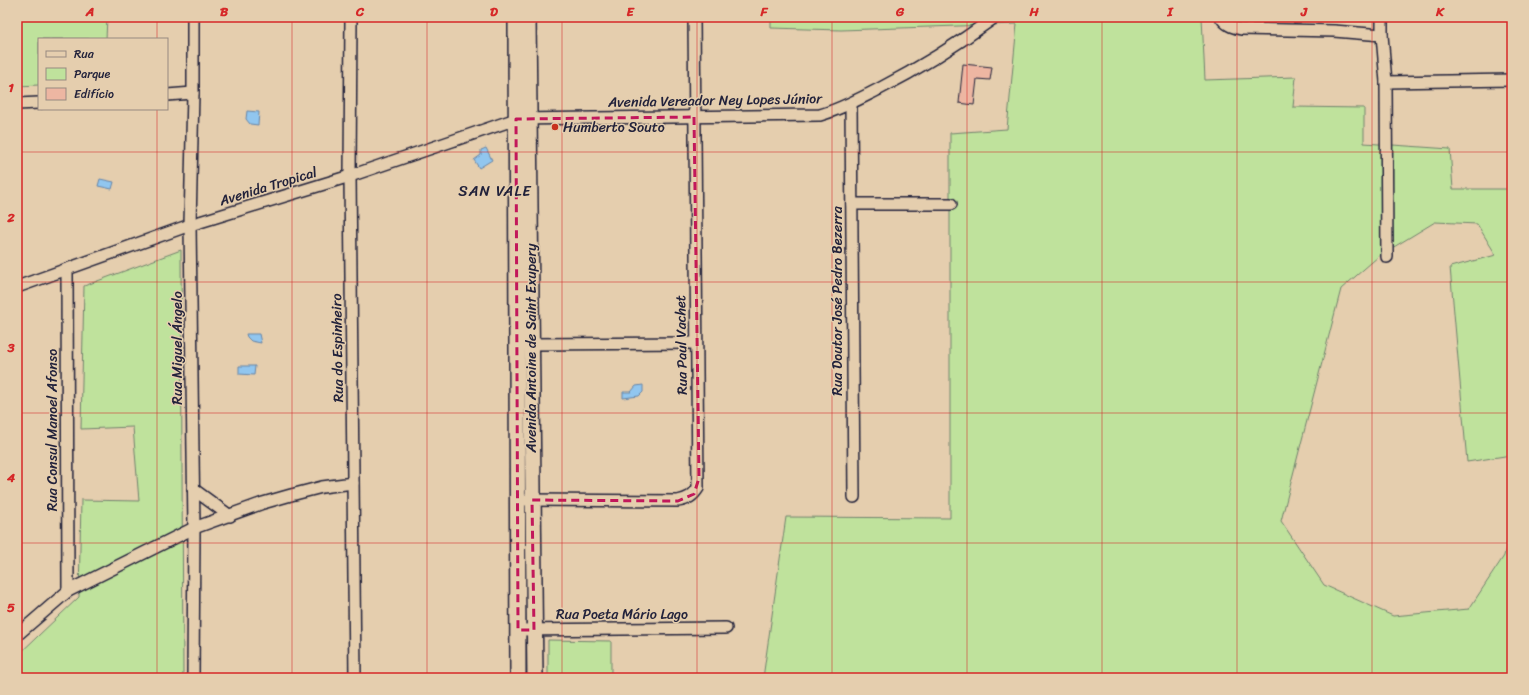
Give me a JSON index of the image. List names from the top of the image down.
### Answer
{
  "streets": {
    "street": [
      "Avenida Vereador Ney Lopes Júnior",
      "Avenida Tropical",
      "Rua Doutor José Pedro Bezerra",
      "Rua Paul Vachet",
      "Rua Miguel Ángelo",
      "Rua do Espinheiro",
      "Avenida Antoine de Saint Exupery",
      "Rua Consul Manoel Afonso",
      "Rua Poeta Mário Lago"
    ]
  },
  "crossings": [
    ["Avenida Vereador Ney Lopes Júnior", "Avenida Tropical"],
    ["Avenida Vereador Ney Lopes Júnior", "Rua Doutor José Pedro Bezerra"],
    ["Avenida Vereador Ney Lopes Júnior", "Rua Paul Vachet"],
    ["Avenida Vereador Ney Lopes Júnior", "Avenida Antoine de Saint Exupery"],
    ["Avenida Tropical", "Rua Miguel Ángelo"],
    ["Avenida Tropical", "Rua do Espinheiro"],
    ["Avenida Tropical", "Avenida Antoine de Saint Exupery"],
    ["Avenida Tropical", "Rua Consul Manoel Afonso"],
    ["Rua Paul Vachet", "Avenida Antoine de Saint Exupery"],
    ["Avenida Antoine de Saint Exupery", "Rua Poeta Mário Lago"]
  ],
  "districts": ["SAN VALE"],
  "places": ["Humberto Souto"],
  "legend": ["Rua", "Parque", "Edifício"],
  "grid": {
    "columns": [
      "A",
      "B",
      "C",
      "D",
      "E",
      "F",
      "G",
      "H",
      "I",
      "J",
      "K"
    ],
    "rows": [
      "1",
      "2",
      "3",
      "4",
      "5"
    ]
  }
}
